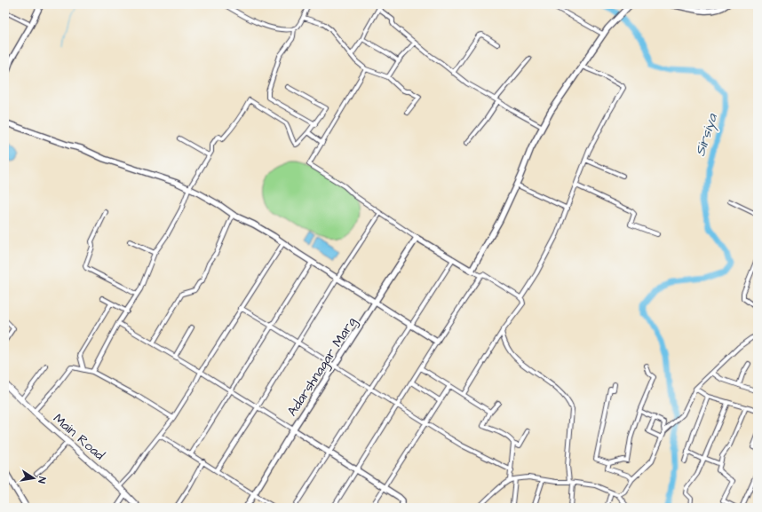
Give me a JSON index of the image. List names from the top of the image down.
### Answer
{
  "streets": {
    "main road": ["Main Road"],
    "street": ["Adarshnagar Marg"]
  },
  "water": ["Sirsiya"],
  "north": "right"
}
